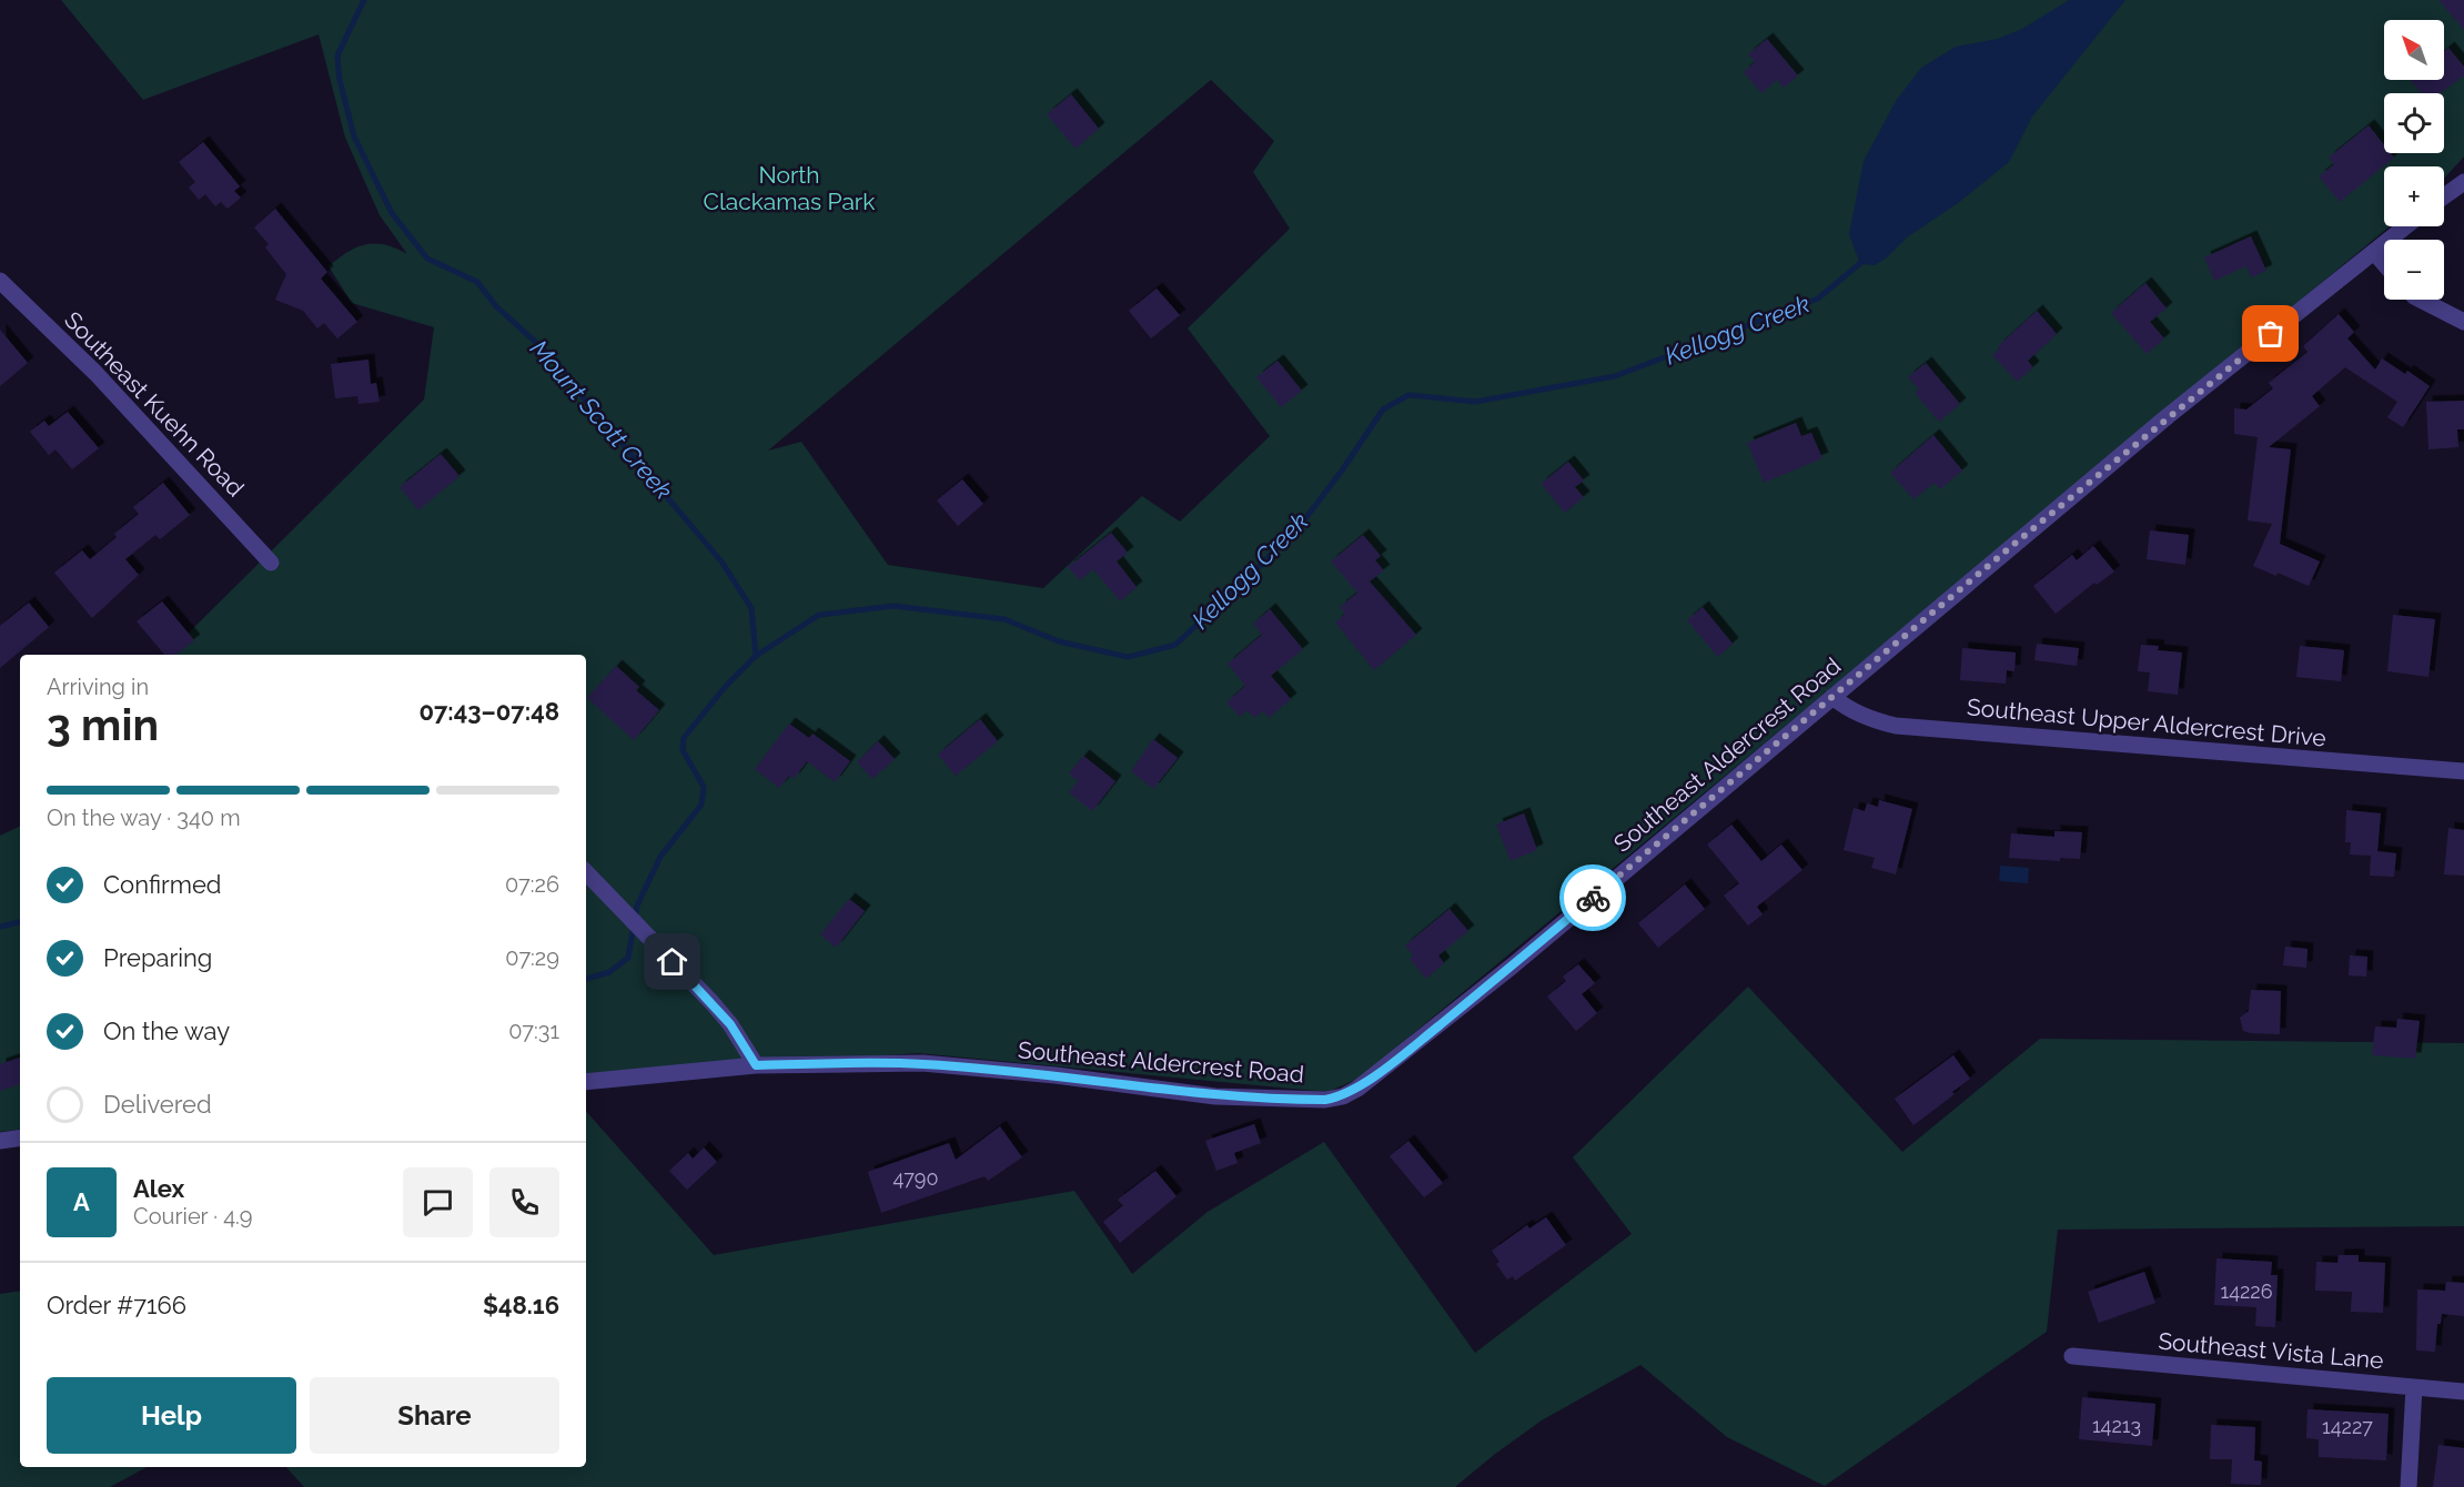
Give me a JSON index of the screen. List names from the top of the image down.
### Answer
{
  "streets": {
    "street": [
      "Southeast Kuehn Road",
      "Southeast Upper Aldercrest Drive",
      "Southeast Aldercrest Road",
      "Southeast Vista Lane"
    ]
  },
  "crossings": [
    ["Southeast Upper Aldercrest Drive", "Southeast Aldercrest Road"]
  ],
  "water": ["Kellogg Creek", "Mount Scott Creek"],
  "parks": ["North Clackamas Park"],
  "house_numbers": [
    "4790",
    "14226",
    "14213",
    "14227"
  ],
  "north": "top left",
  "page": {
    "map_buttons": ["+", "−"],
    "heading": ["3 min", "Arriving in", "07:43–07:48"],
    "panel": [
      "Alex",
      "Courier · 4.9",
      "Order #7166",
      "$48.16"
    ],
    "bar": "On the way · 340 m",
    "list": [
      ["Confirmed", "07:26"],
      ["Preparing", "07:29"],
      ["On the way", "07:31"],
      "Delivered"
    ],
    "round": "A",
    "buttons": ["Help", "Share"]
  }
}
